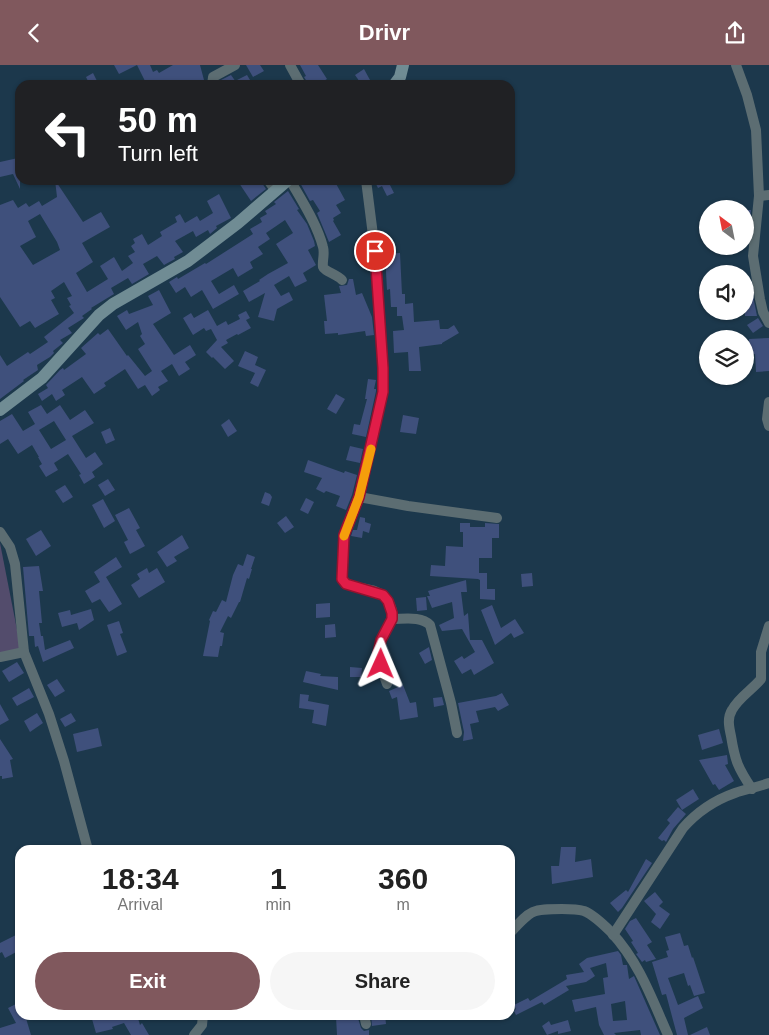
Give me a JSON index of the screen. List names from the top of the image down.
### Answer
{
  "north": "top left",
  "page": {
    "header": "Drivr",
    "turn": ["50 m", "Turn left"],
    "eta": [
      "18:34",
      "Arrival",
      "1",
      "min",
      "360",
      "m"
    ],
    "buttons": ["Exit", "Share"]
  }
}
